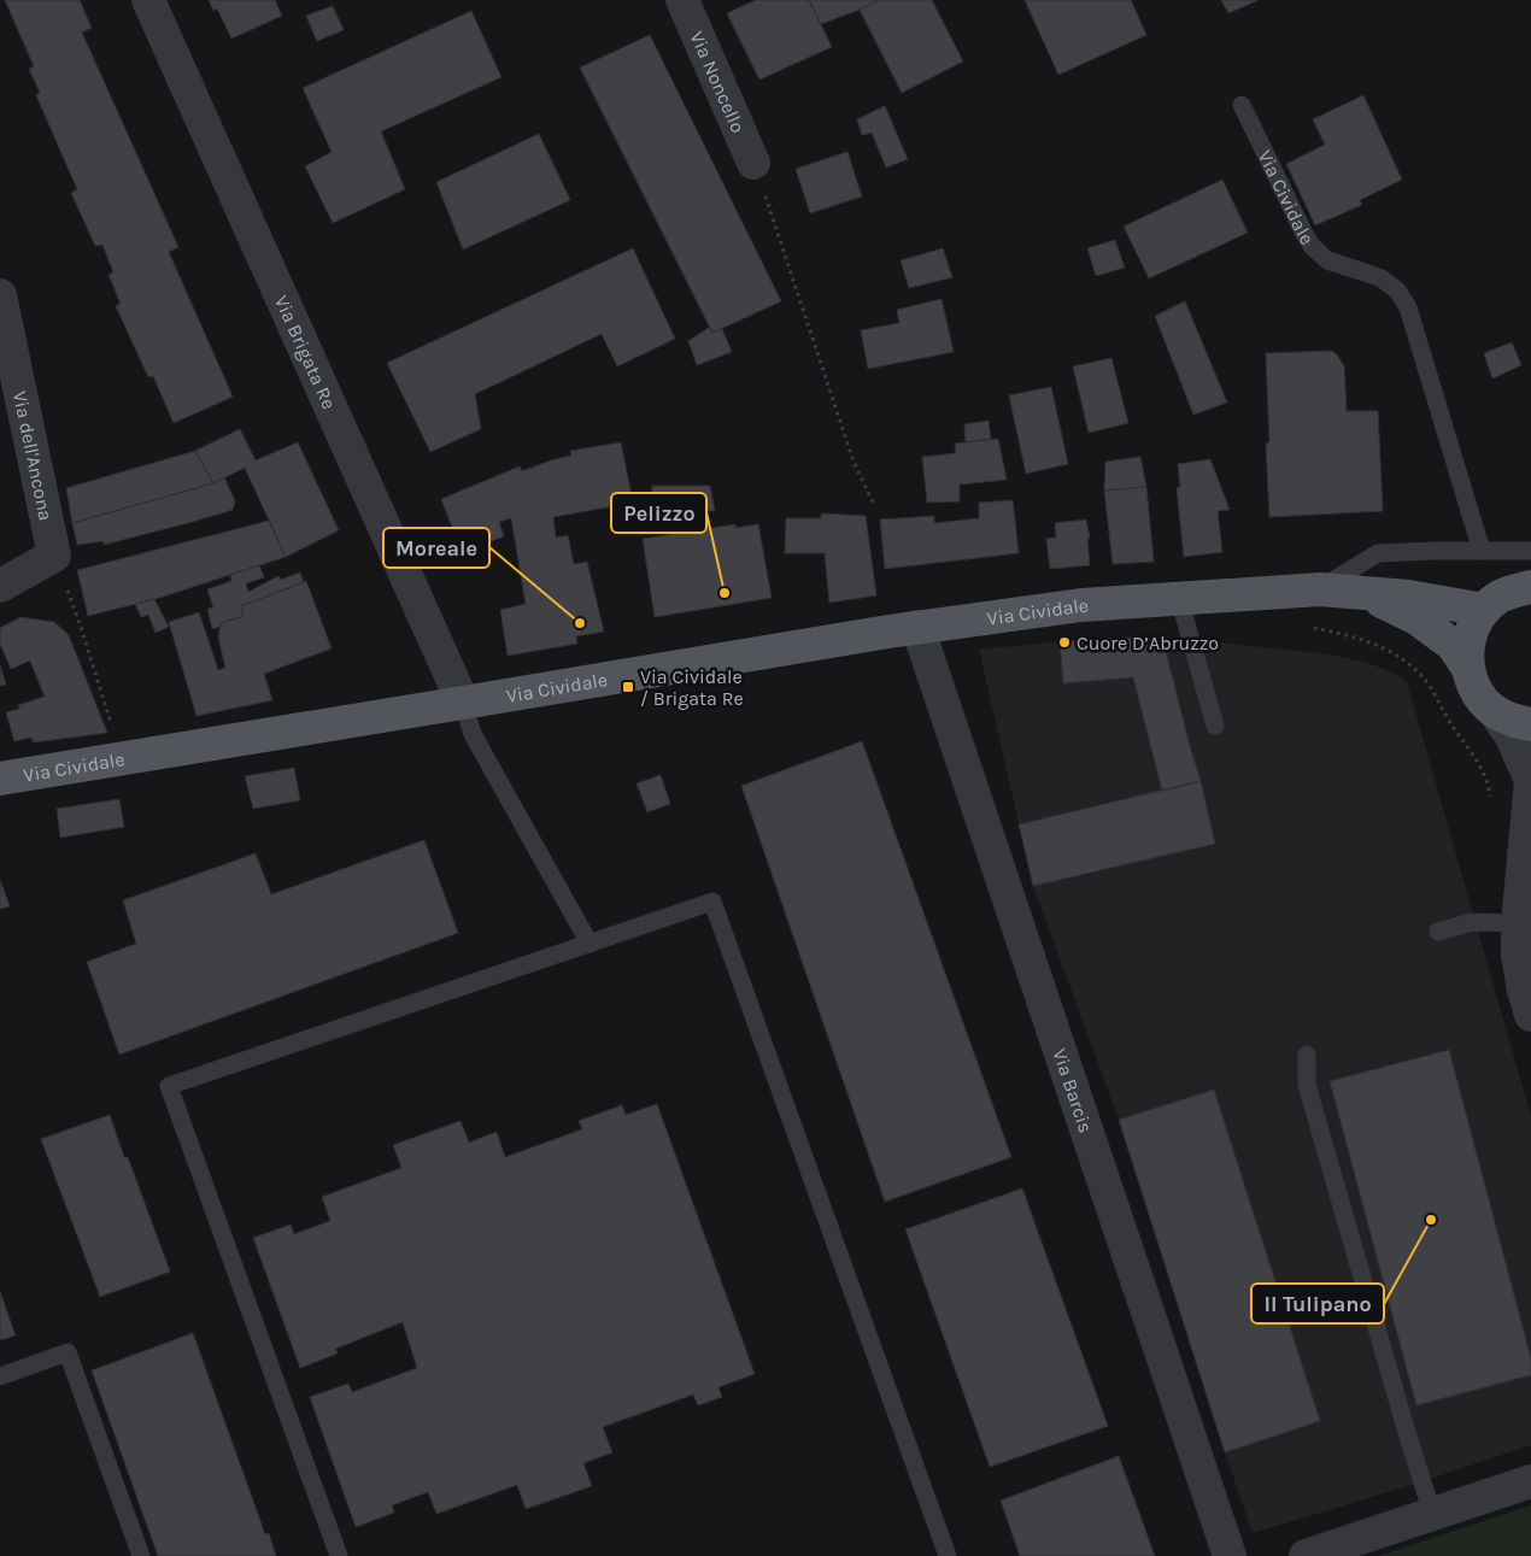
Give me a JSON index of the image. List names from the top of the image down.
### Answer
{
  "streets": {
    "main road": ["Via Cividale"],
    "street": [
      "Via Noncello",
      "Via Brigata Re",
      "Via dell'Ancona",
      "Via Barcis"
    ]
  },
  "crossings": [
    ["Via Cividale", "Via Brigata Re"],
    ["Via Cividale", "Via Barcis"]
  ],
  "places": {
    "other": [
      "Pelizzo",
      "Moreale",
      "Cuore D’Abruzzo",
      "Il Tulipano"
    ],
    "transit": ["Via Cividale / Brigata Re"]
  }
}
